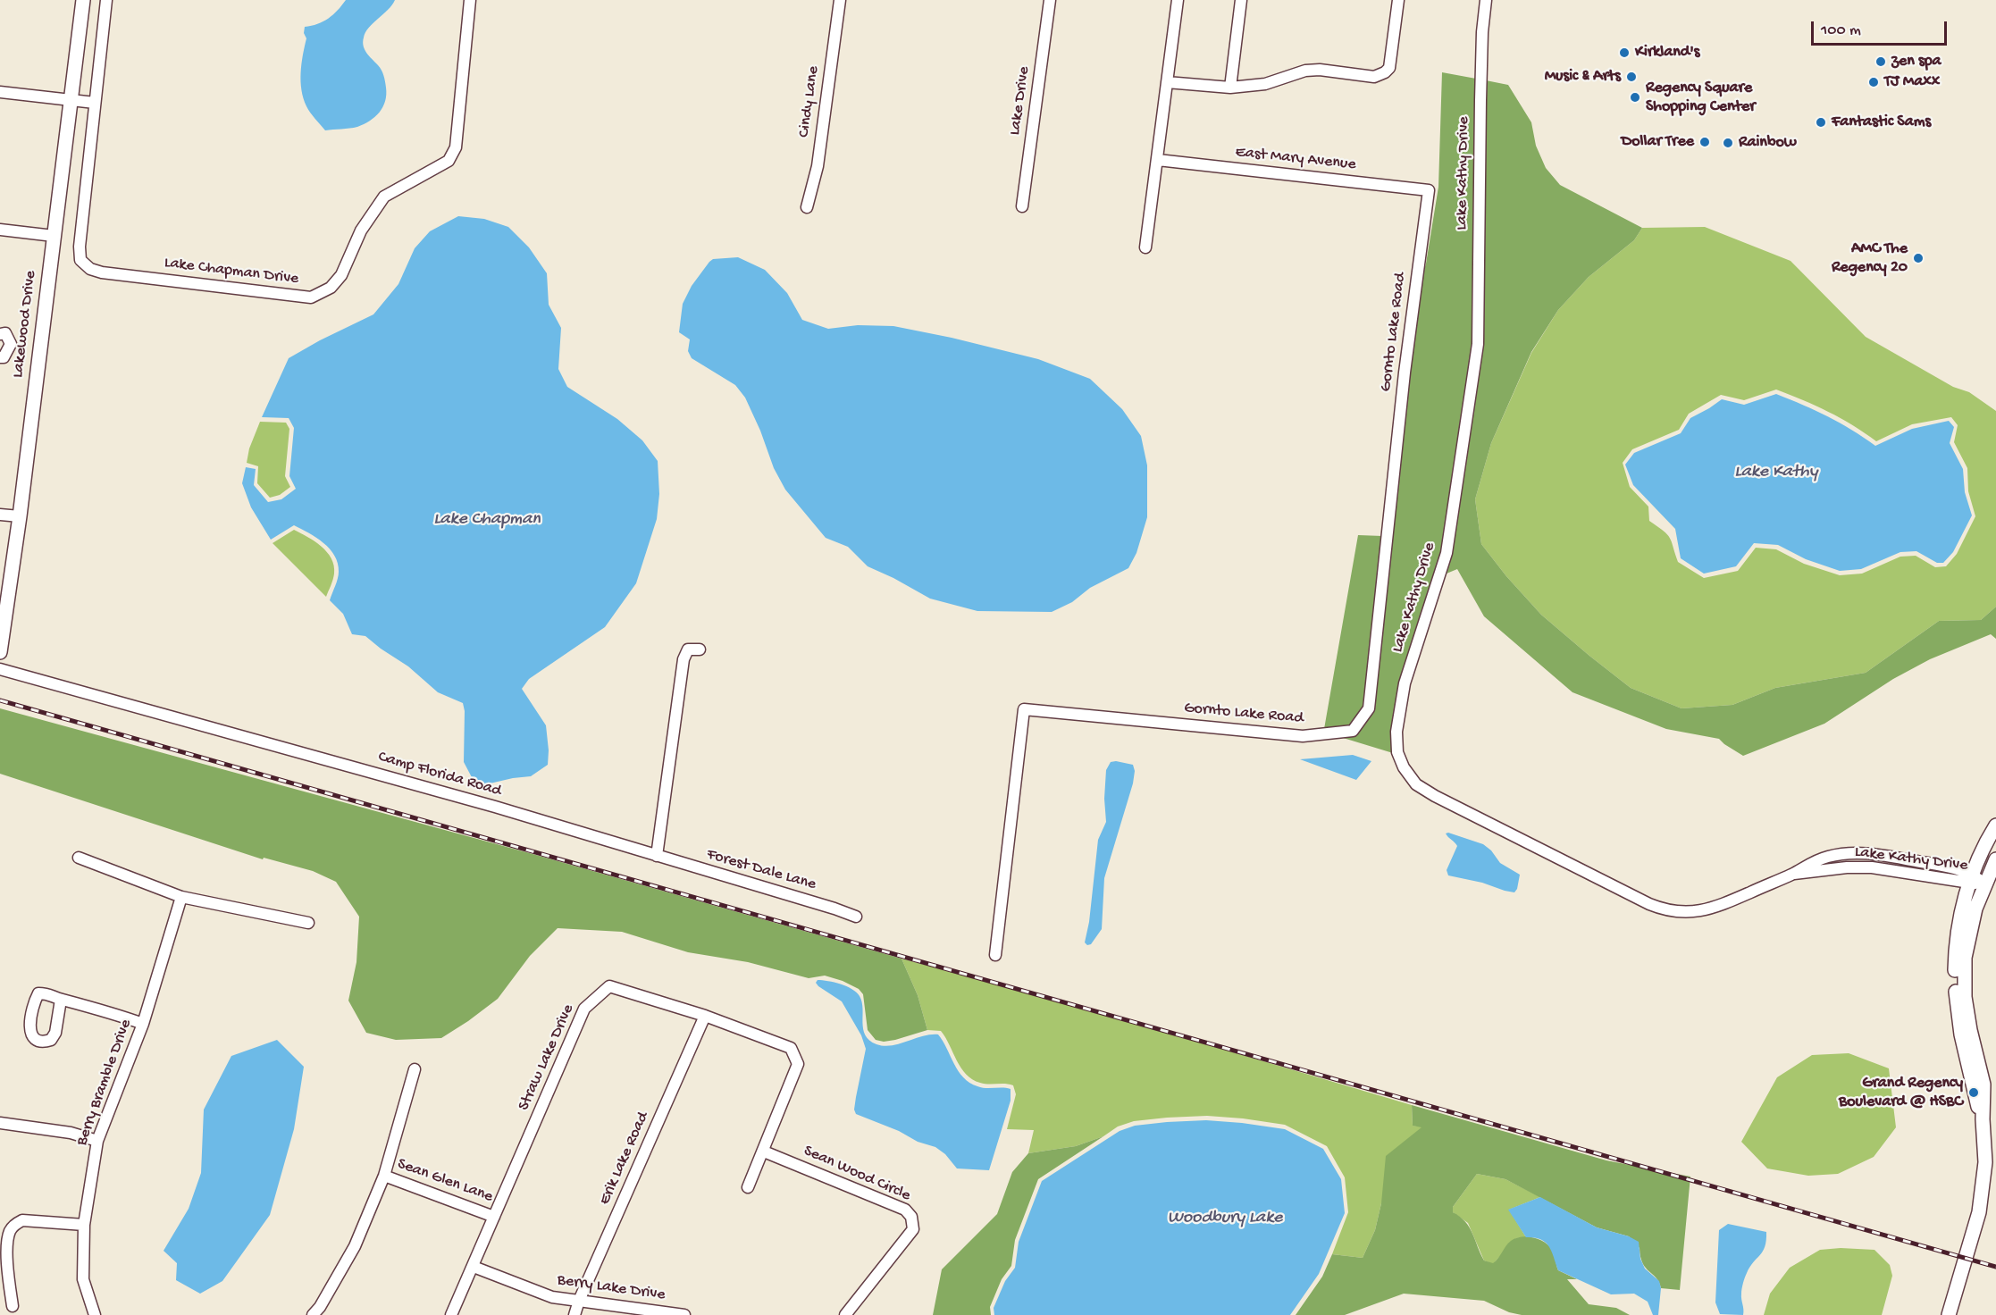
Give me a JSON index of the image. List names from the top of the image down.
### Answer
{
  "streets": {
    "street": [
      "Lake Drive",
      "Cindy Lane",
      "East Mary Avenue",
      "Lake Kathy Drive",
      "Lake Chapman Drive",
      "Lakewood Drive",
      "Gornto Lake Road",
      "Camp Florida Road",
      "Forest Dale Lane",
      "Straw Lake Drive",
      "Berry Bramble Drive",
      "Erik Lake Road",
      "Sean Wood Circle",
      "Sean Glen Lane",
      "Berry Lake Drive"
    ]
  },
  "crossings": [
    ["East Mary Avenue", "Gornto Lake Road"],
    ["Camp Florida Road", "Forest Dale Lane"],
    ["Straw Lake Drive", "Erik Lake Road"],
    ["Straw Lake Drive", "Sean Wood Circle"],
    ["Straw Lake Drive", "Sean Glen Lane"],
    ["Straw Lake Drive", "Berry Lake Drive"],
    ["Erik Lake Road", "Berry Lake Drive"]
  ],
  "water": ["Lake Kathy", "Lake Chapman", "Woodbury Lake"],
  "places": [
    "Kirkland's",
    "zen spa",
    "Music & Arts",
    "TJ Maxx",
    "Regency Square Shopping Center",
    "Fantastic Sams",
    "Dollar Tree",
    "Rainbow",
    "AMC The Regency 20",
    "Grand Regency Boulevard @ HSBC"
  ],
  "scale_bar": "100 m"
}
